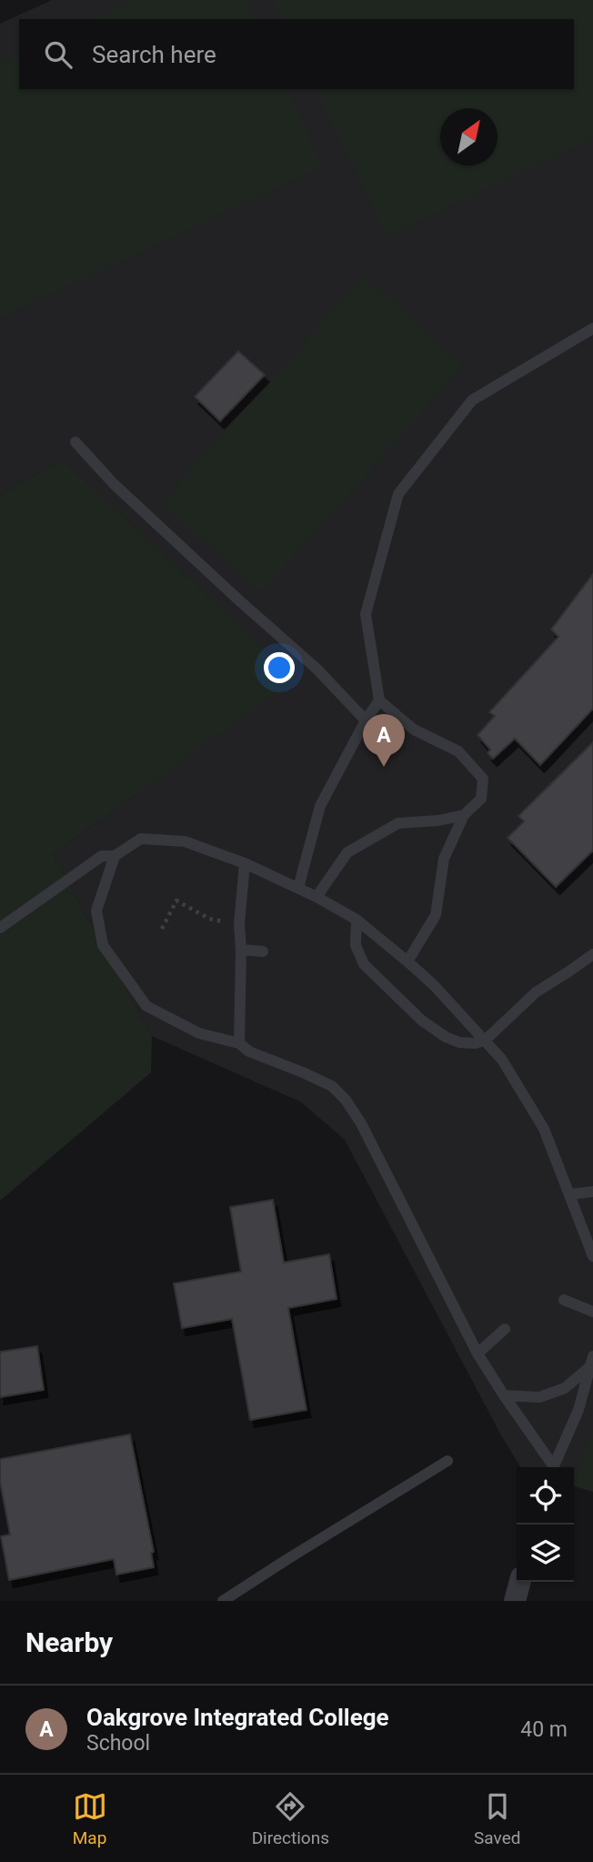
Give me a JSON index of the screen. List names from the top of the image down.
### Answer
{
  "north": "top right",
  "page": {
    "search": "Search here",
    "pins": "A",
    "heading": "Nearby",
    "list": [
      {
        "mark": "A",
        "name": "Oakgrove Integrated College",
        "note": "School",
        "value": "40 m"
      }
    ],
    "nav": ["Map", "Directions", "Saved"]
  }
}
